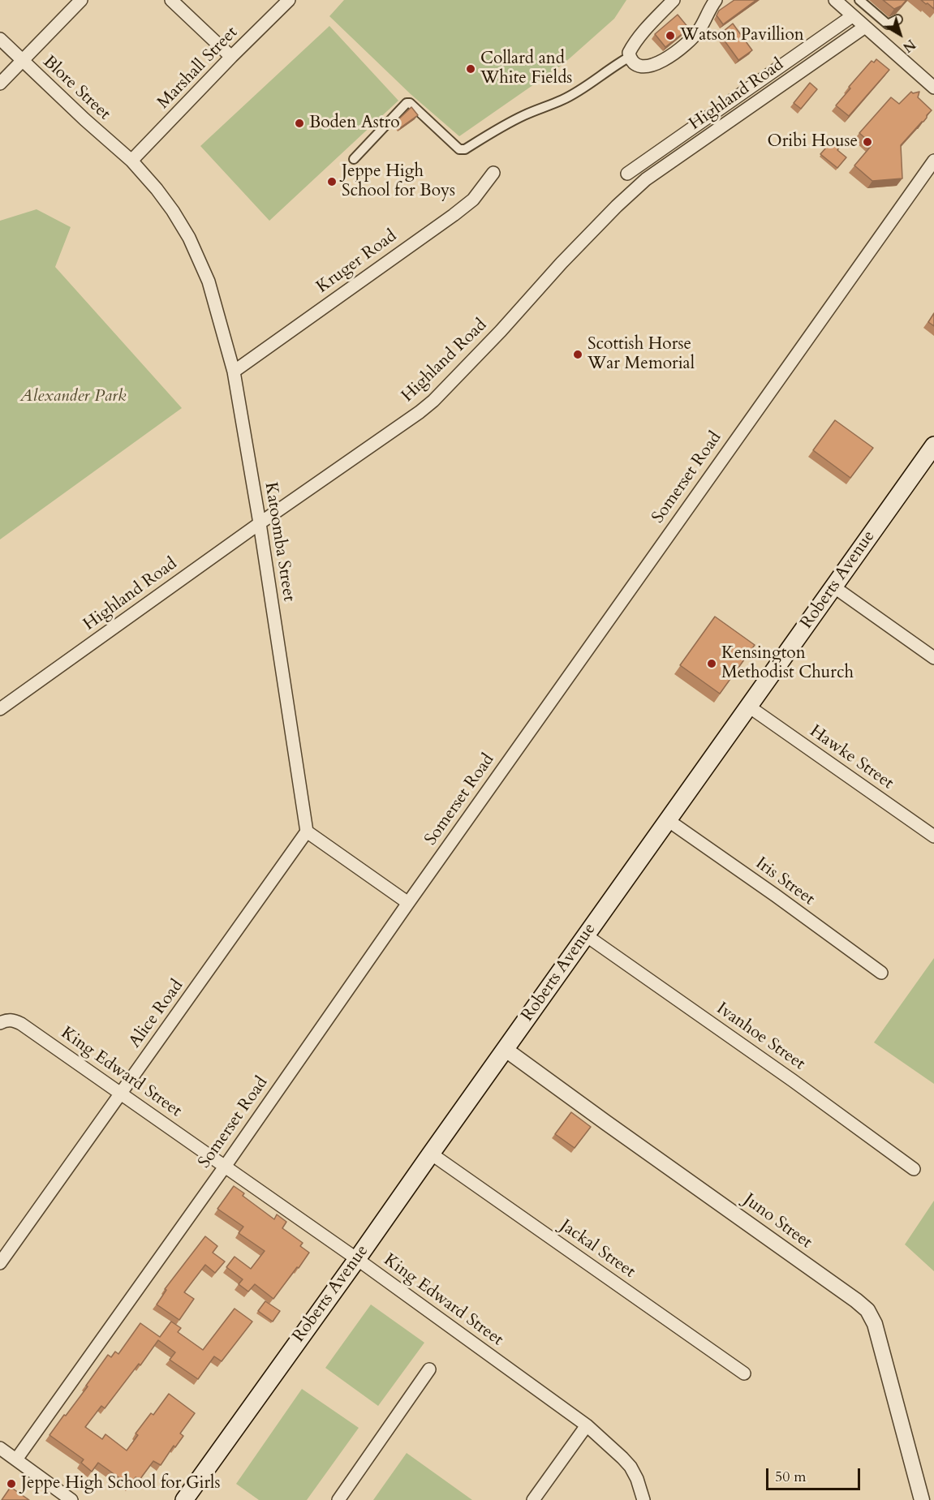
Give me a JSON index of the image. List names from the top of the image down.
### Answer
{
  "streets": {
    "main road": ["Roberts Avenue"],
    "street": [
      "Marshall Street",
      "Blore Street",
      "Highland Road",
      "Kruger Road",
      "Somerset Road",
      "Katoomba Street",
      "Hawke Street",
      "Iris Street",
      "Alice Road",
      "Ivanhoe Street",
      "King Edward Street",
      "Juno Street",
      "Jackal Street"
    ]
  },
  "crossings": [
    ["Marshall Street", "Blore Street"],
    ["Marshall Street", "Katoomba Street"],
    ["Blore Street", "Katoomba Street"],
    ["Highland Road", "Katoomba Street"],
    ["Kruger Road", "Katoomba Street"],
    ["Somerset Road", "King Edward Street"],
    ["Katoomba Street", "Alice Road"],
    ["Roberts Avenue", "Hawke Street"],
    ["Roberts Avenue", "Iris Street"],
    ["Roberts Avenue", "Ivanhoe Street"],
    ["Roberts Avenue", "King Edward Street"],
    ["Roberts Avenue", "Juno Street"],
    ["Roberts Avenue", "Jackal Street"],
    ["Alice Road", "King Edward Street"]
  ],
  "parks": ["Alexander Park"],
  "places": [
    "Watson Pavillion",
    "Collard and White Fields",
    "Boden Astro",
    "Oribi House",
    "Jeppe High School for Boys",
    "Scottish Horse War Memorial",
    "Kensington Methodist Church",
    "Jeppe High School for Girls"
  ],
  "scale_bar": "50 m",
  "north": "bottom right"
}
